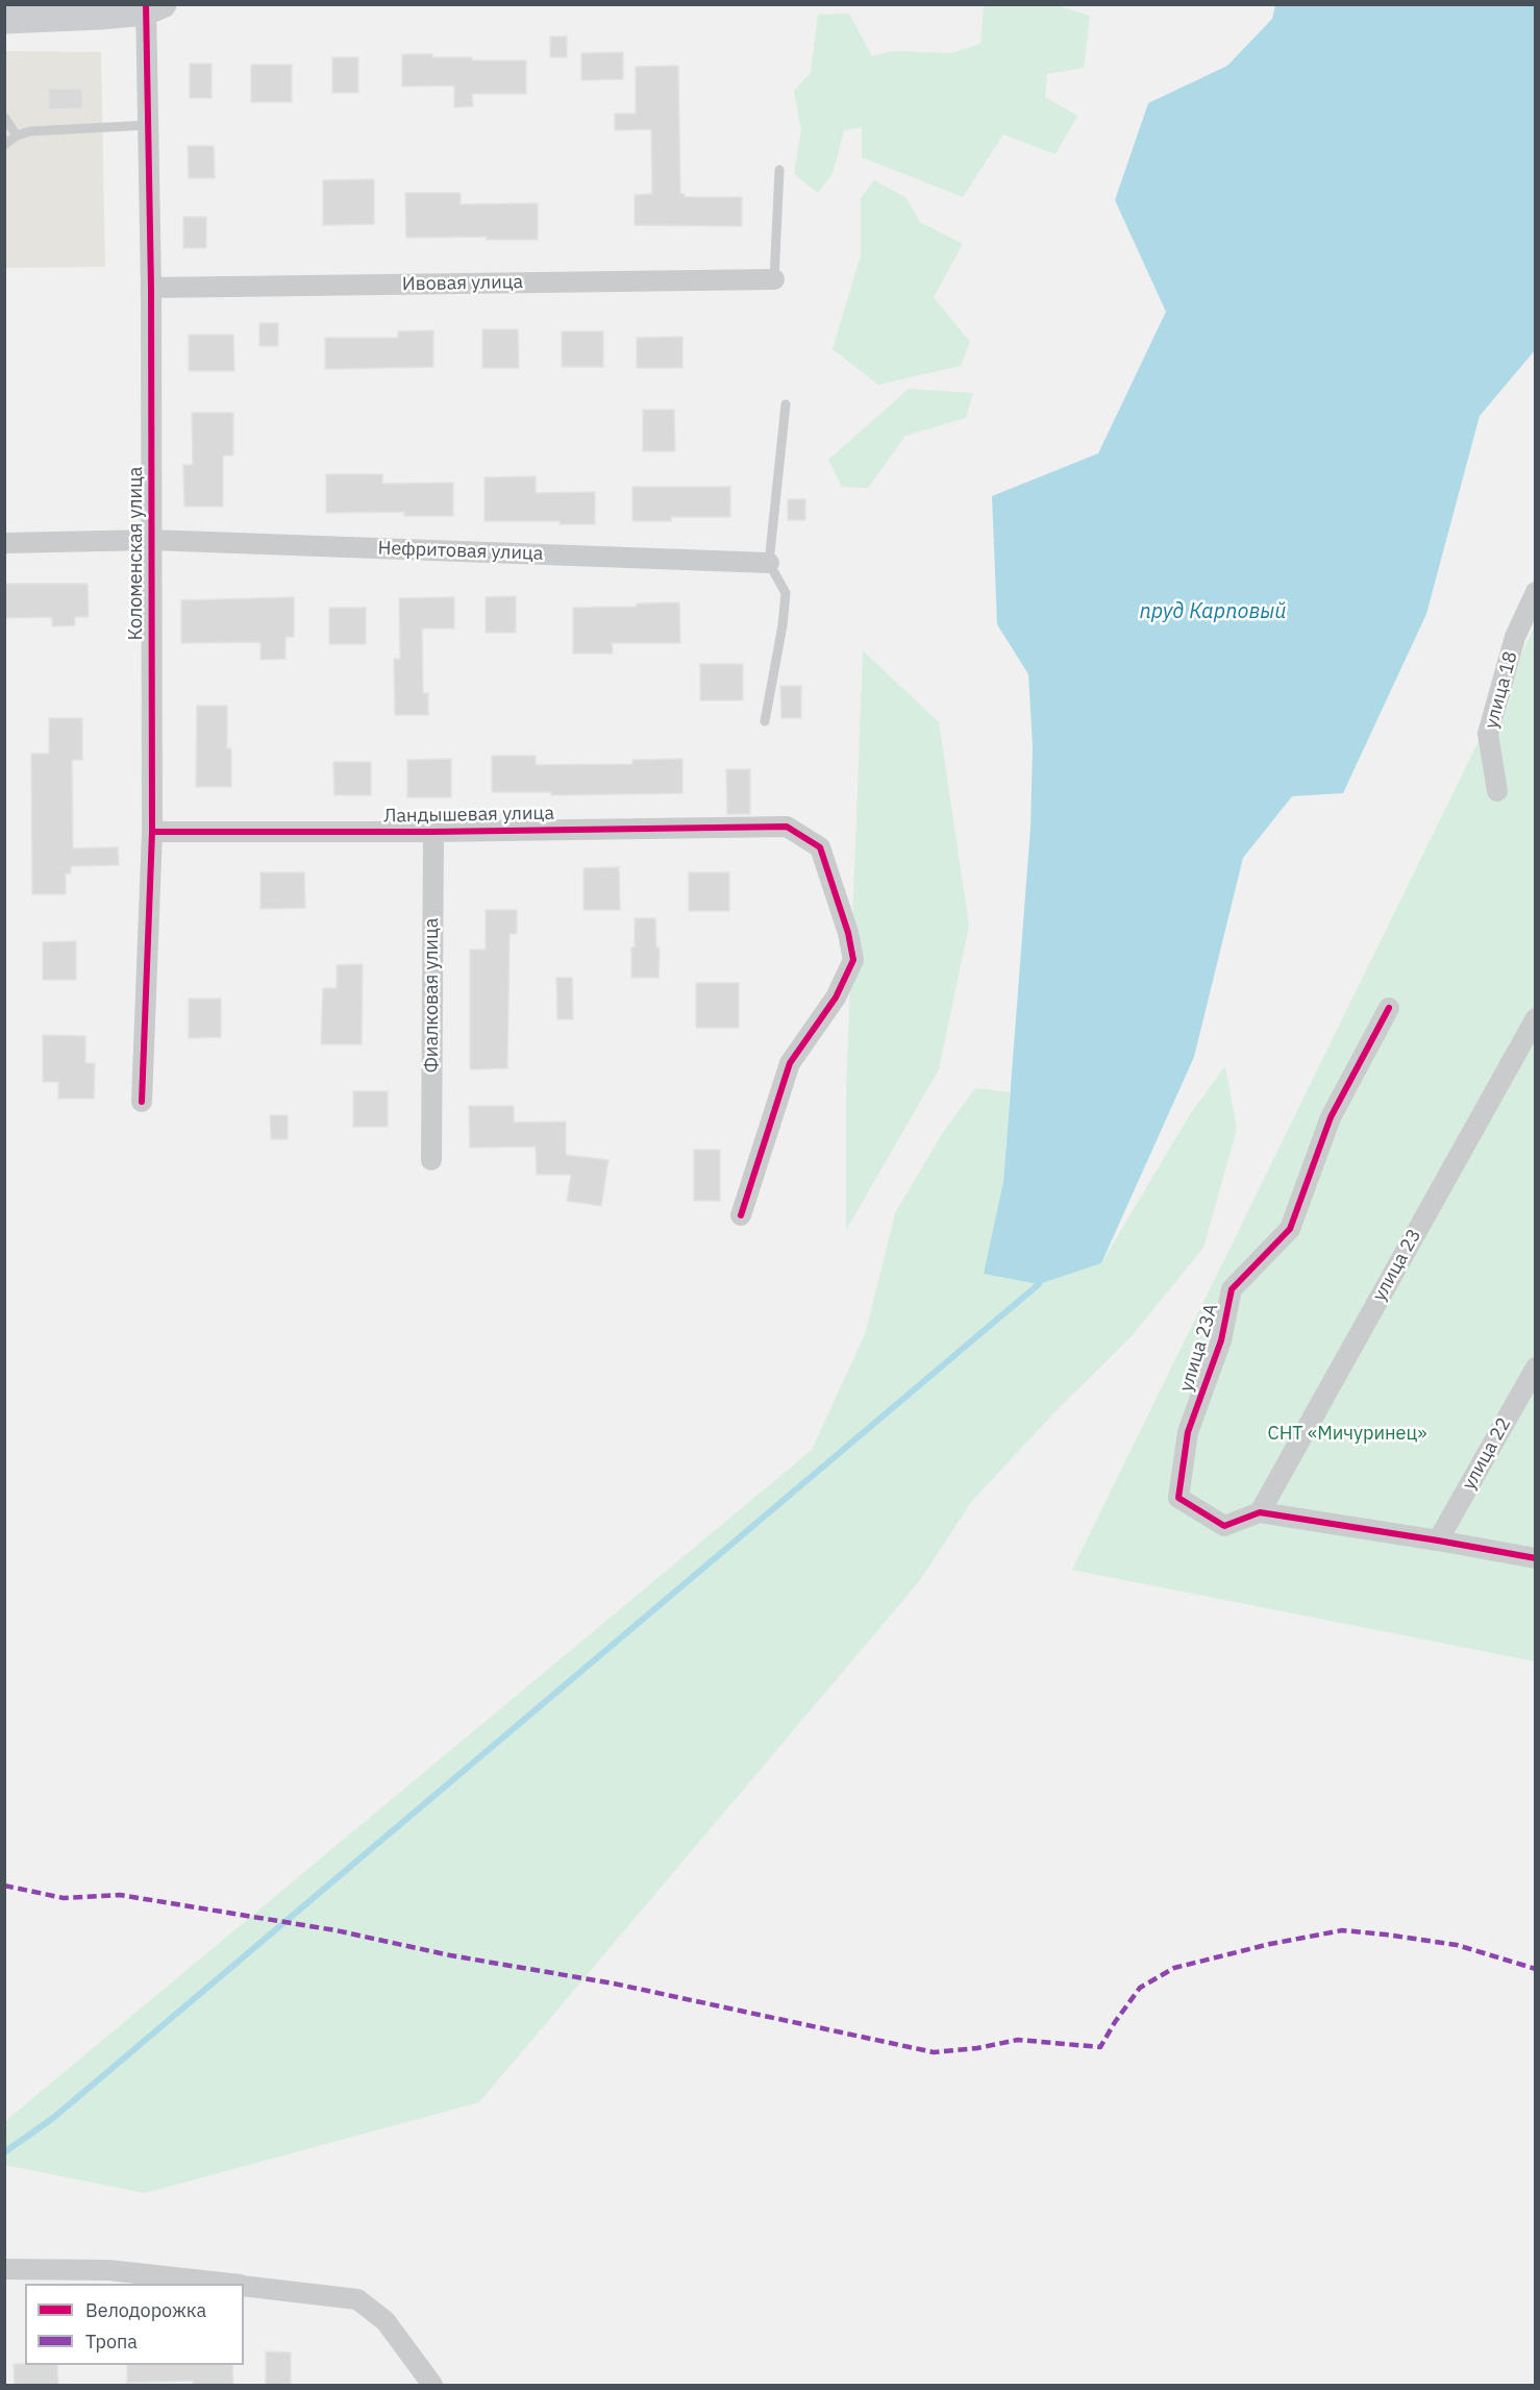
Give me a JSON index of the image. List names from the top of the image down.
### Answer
{
  "streets": {
    "street": [
      "Ивовая улица",
      "Нефритовая улица",
      "Коломенская улица",
      "улица 18",
      "Ландышевая улица",
      "Фиалковая улица",
      "улица 23",
      "улица 23А",
      "улица 22"
    ]
  },
  "crossings": [
    ["Ивовая улица", "Коломенская улица"],
    ["Нефритовая улица", "Коломенская улица"],
    ["Коломенская улица", "Ландышевая улица"],
    ["Ландышевая улица", "Фиалковая улица"],
    ["улица 23", "улица 23А"]
  ],
  "water": ["пруд Карповый"],
  "parks": ["СНТ «Мичуринец»"],
  "legend": ["Велодорожка", "Тропа"]
}
